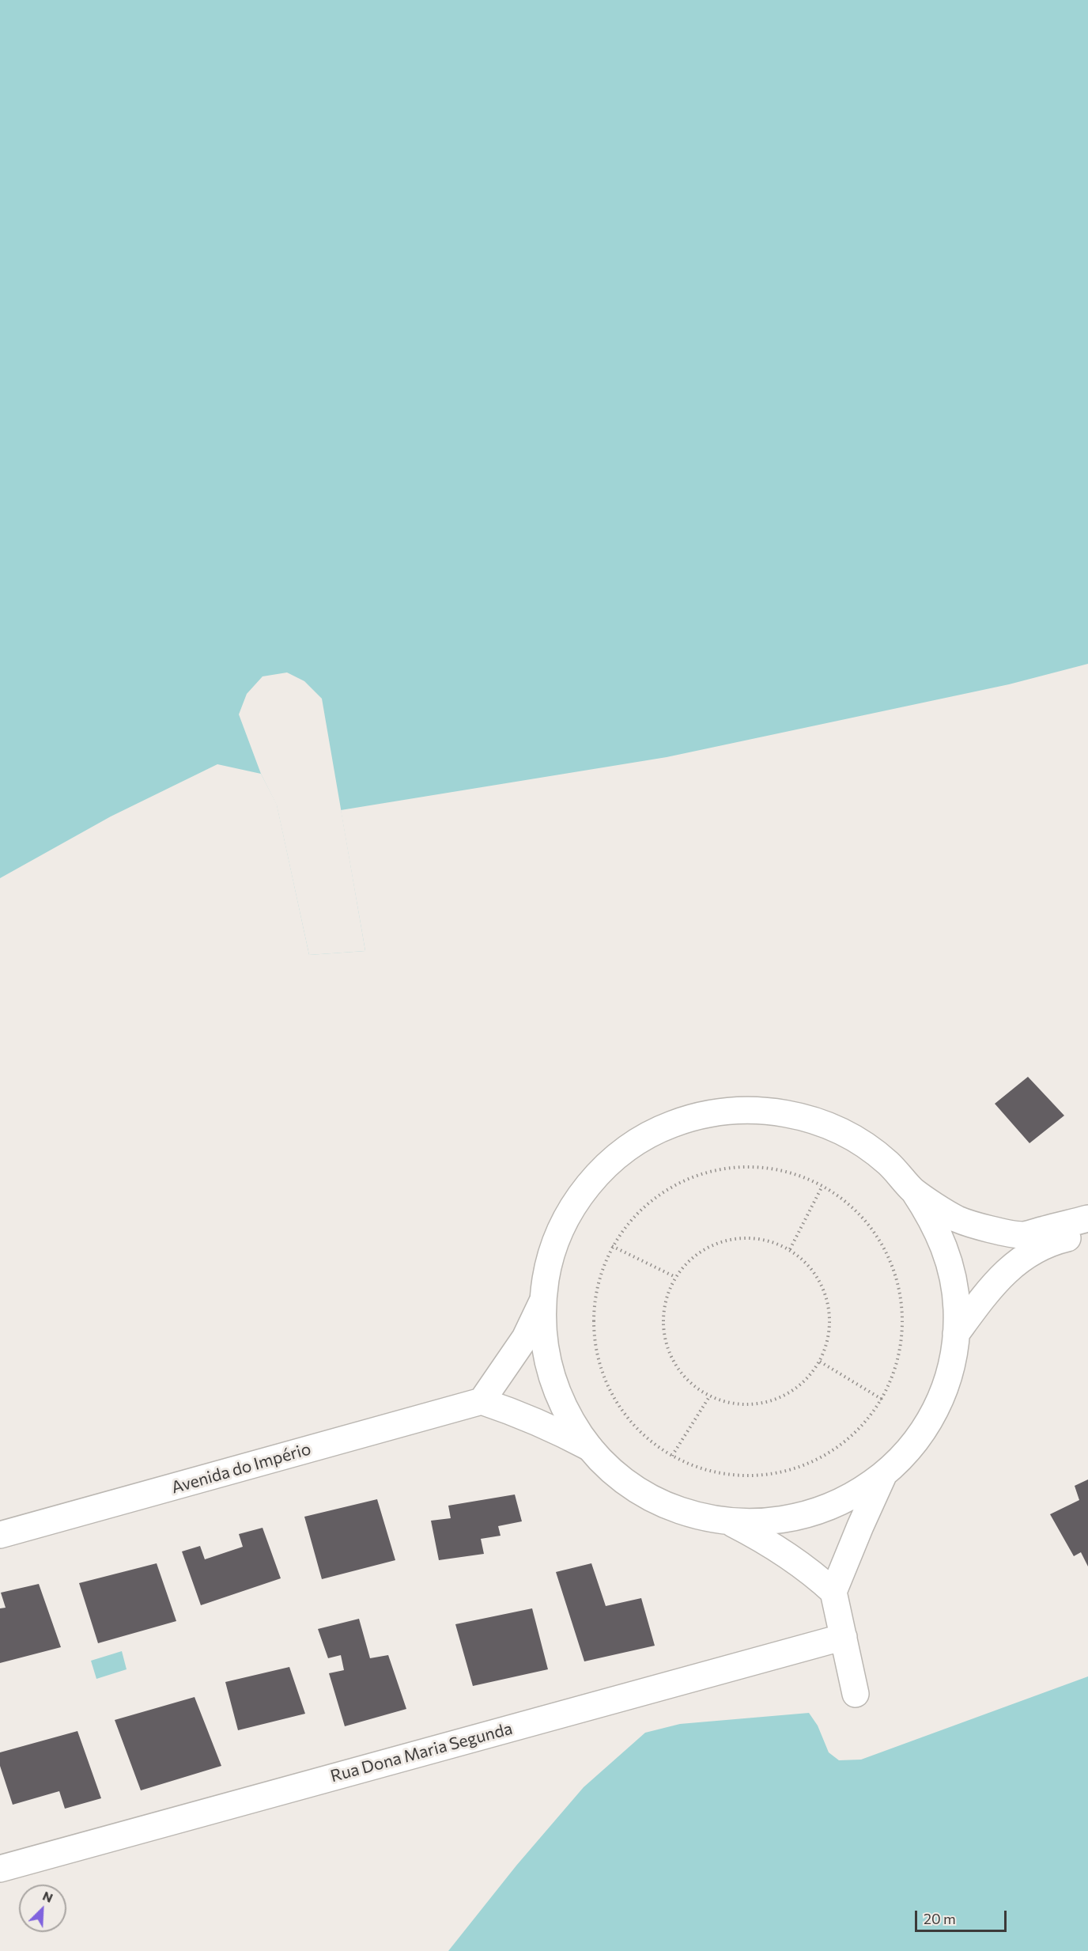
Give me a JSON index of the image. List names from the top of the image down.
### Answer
{
  "streets": {
    "street": ["Avenida do Império", "Rua Dona Maria Segunda"]
  },
  "scale_bar": "20 m",
  "north": "top right"
}
